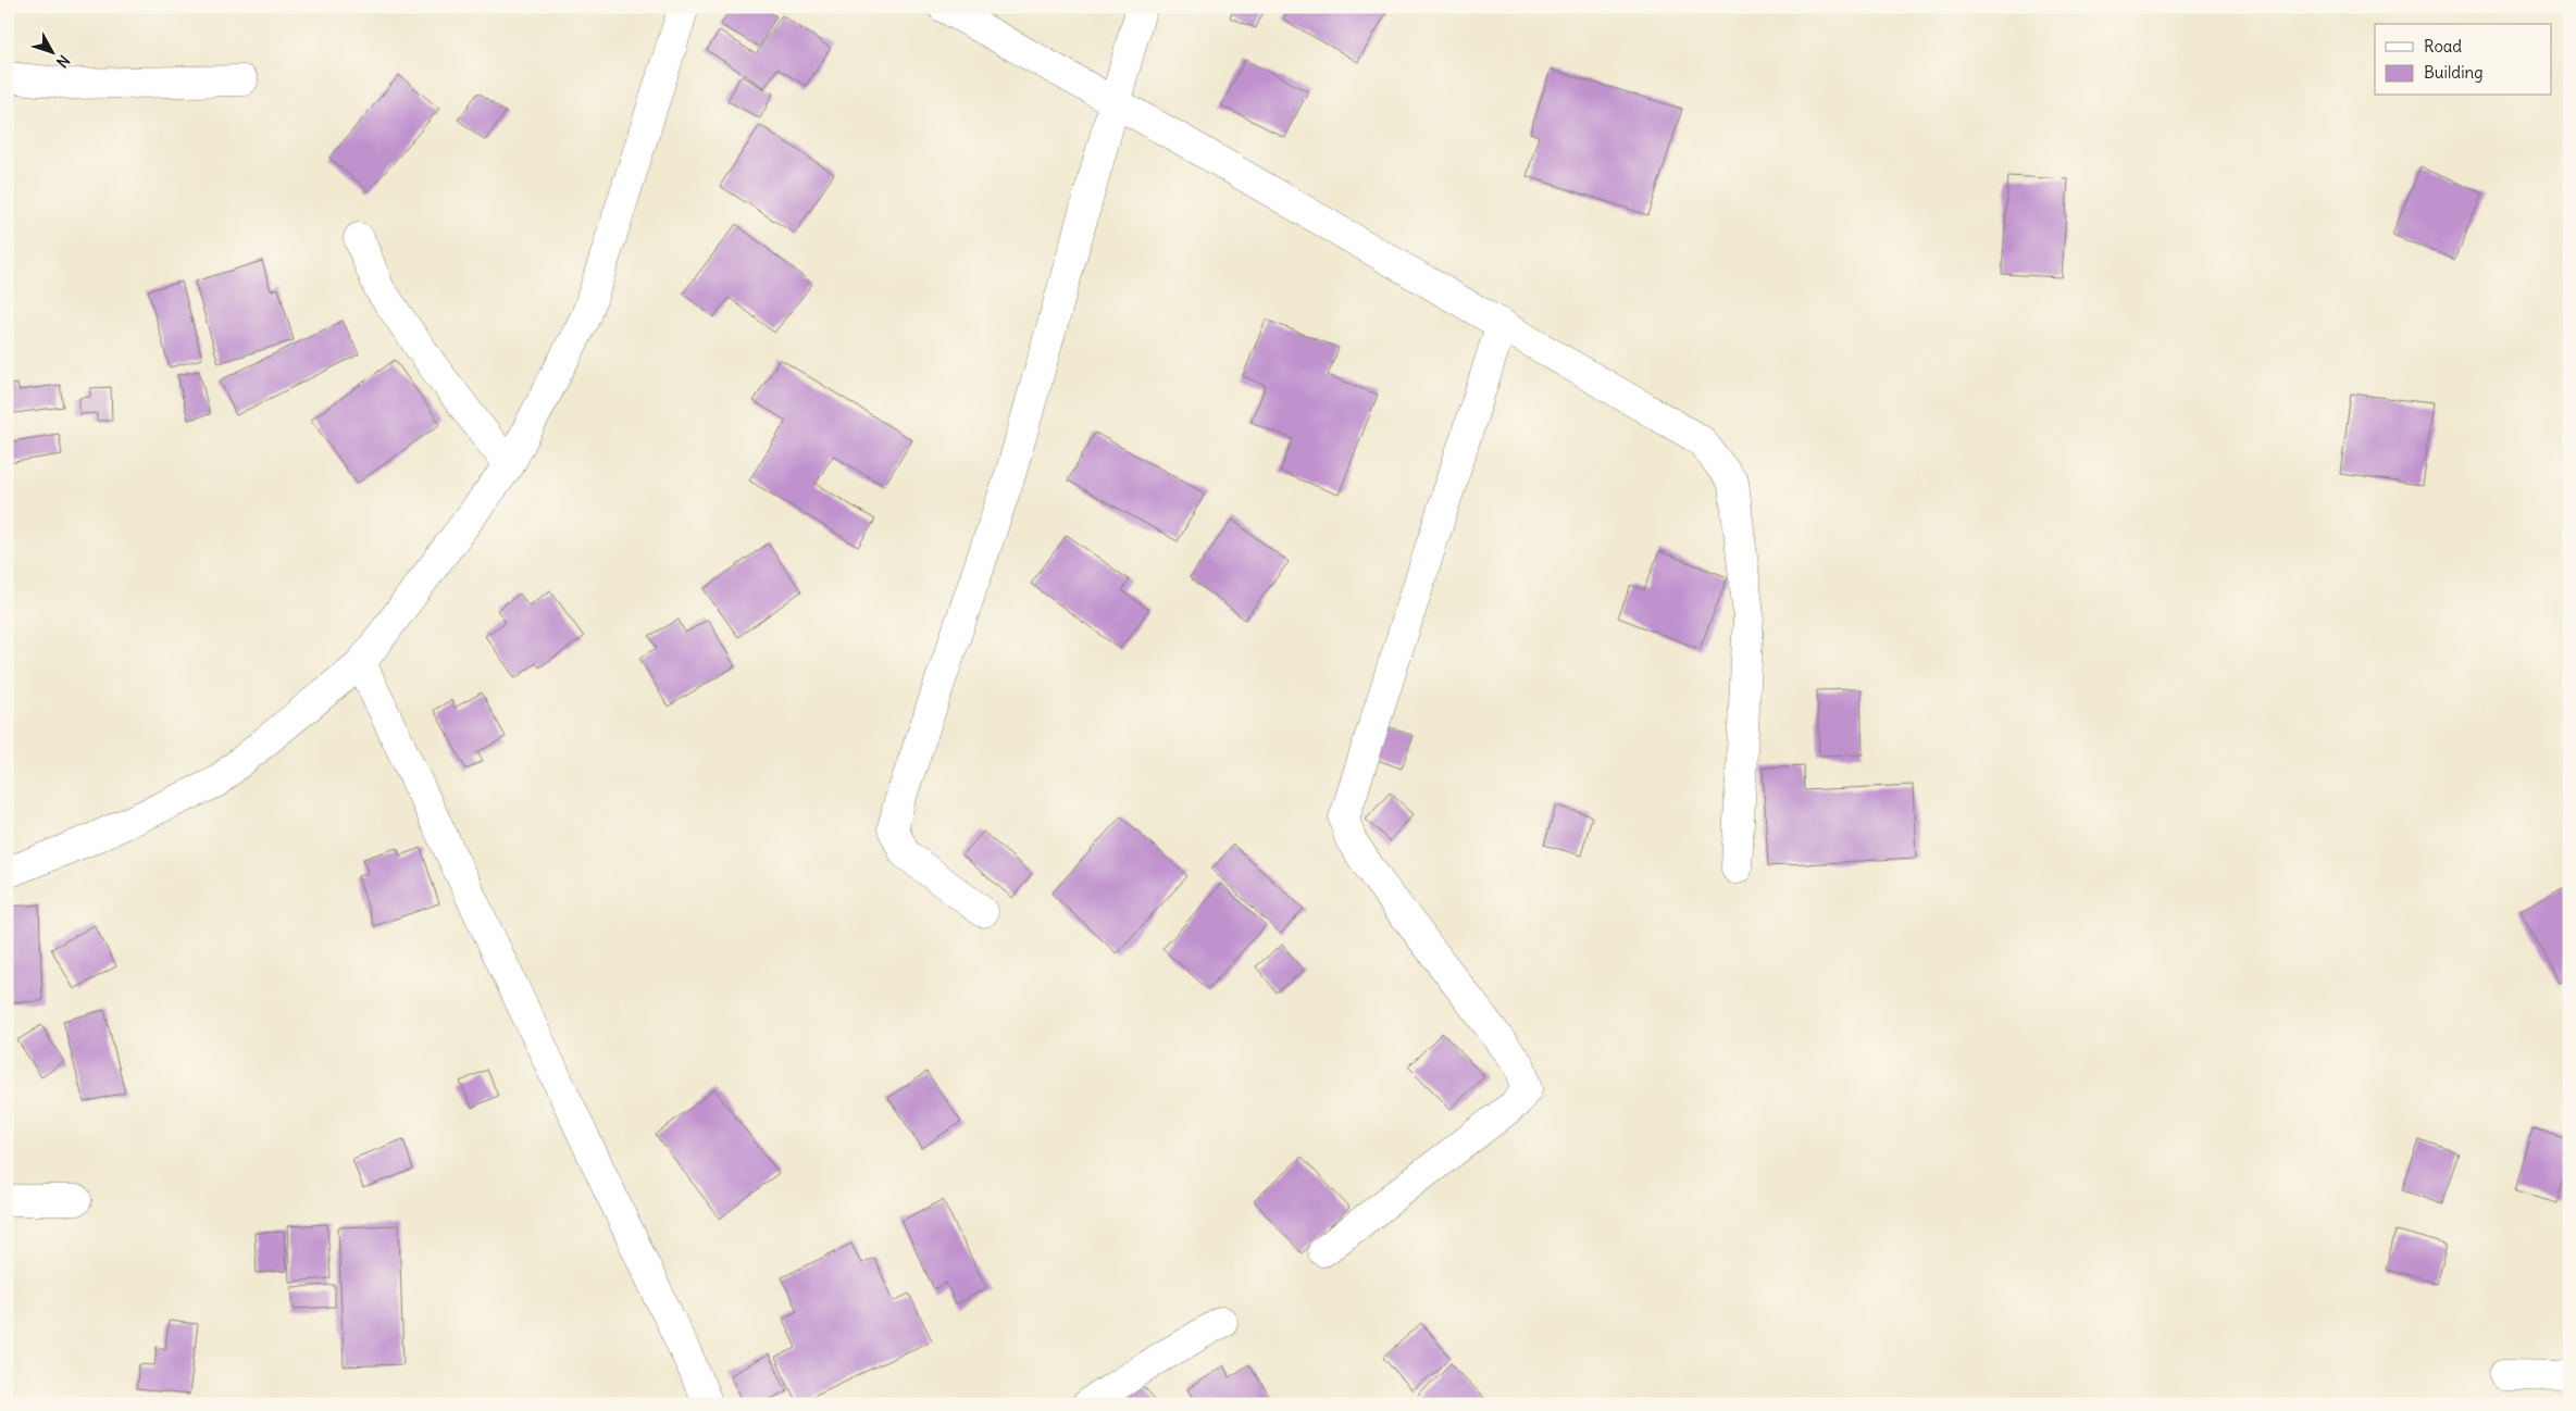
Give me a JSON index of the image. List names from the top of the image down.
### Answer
{
  "legend": ["Road", "Building"],
  "north": "bottom right"
}
